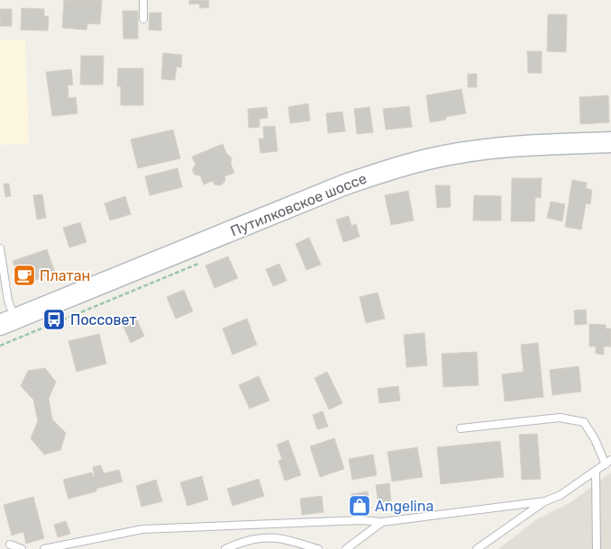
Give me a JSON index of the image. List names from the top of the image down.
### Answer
{
  "streets": {
    "main road": ["Путилковское шоссе"]
  },
  "places": {
    "cafe": ["Платан"],
    "bus stop": ["Поссовет"],
    "shop": ["Angelina"]
  }
}
